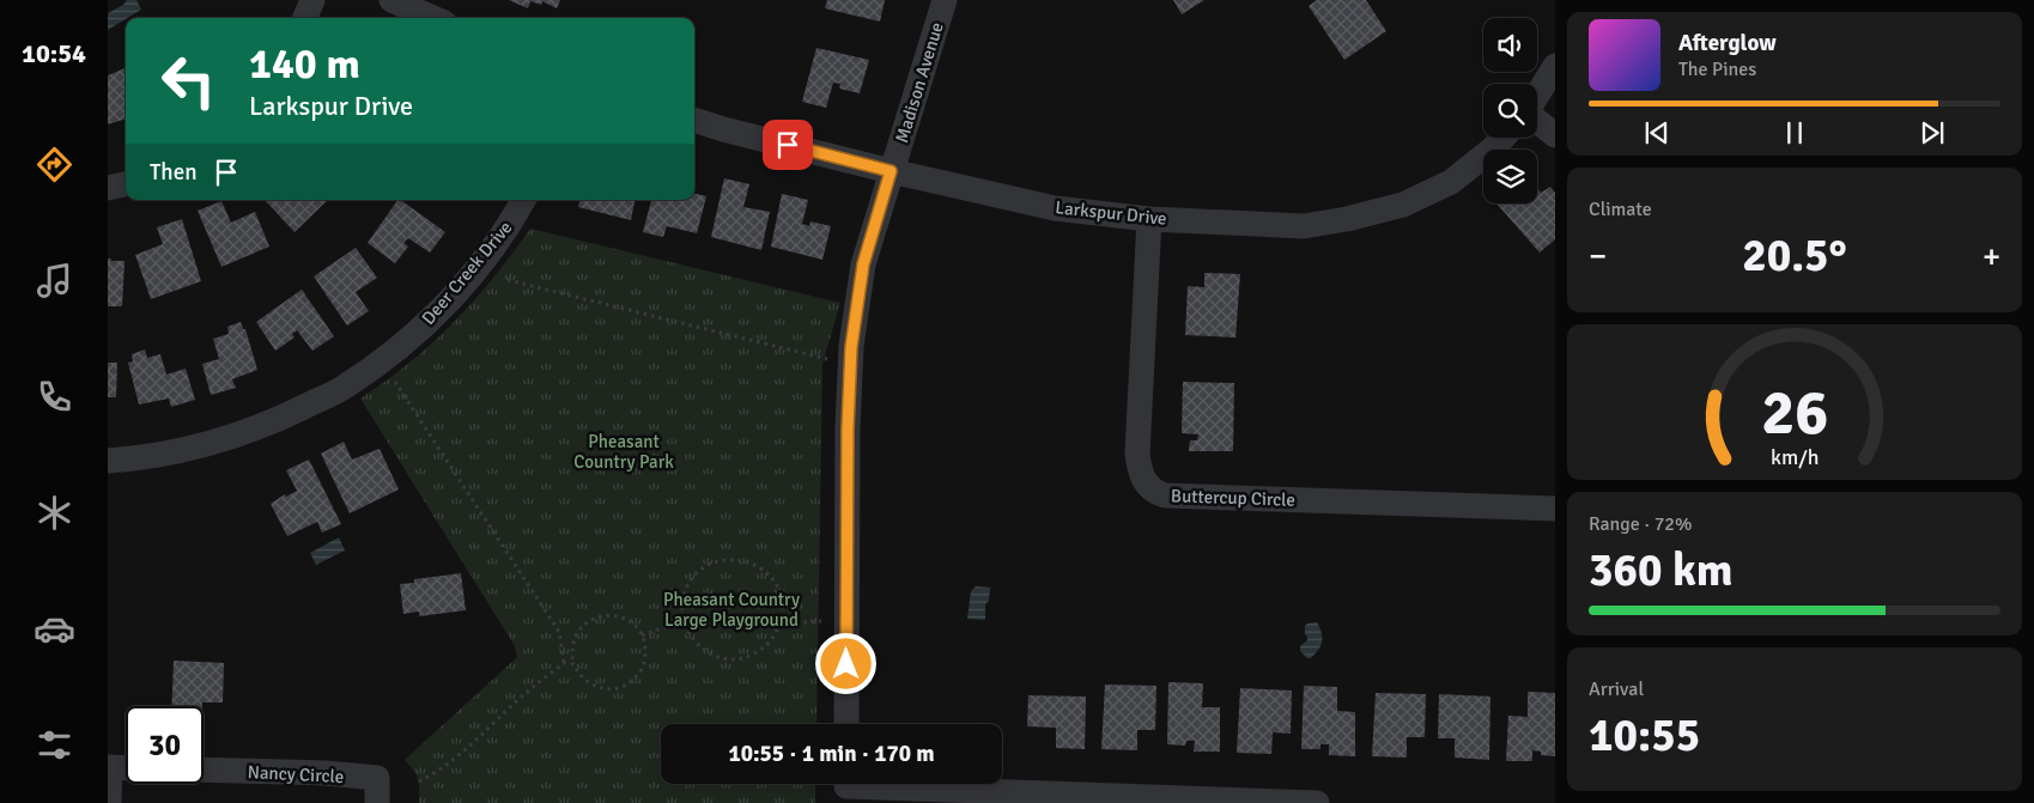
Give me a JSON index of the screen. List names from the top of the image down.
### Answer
{
  "streets": {
    "street": [
      "Madison Avenue",
      "Larkspur Drive",
      "Deer Creek Drive",
      "Buttercup Circle",
      "Nancy Circle"
    ]
  },
  "crossings": [
    ["Madison Avenue", "Larkspur Drive"],
    ["Larkspur Drive", "Buttercup Circle"]
  ],
  "parks": ["Pheasant Country Park", "Pheasant Country Large Playground"],
  "page": {
    "tabs": "10:54",
    "turn": ["140 m", "Larkspur Drive"],
    "song": ["Afterglow", "The Pines"],
    "then": "Then",
    "tile": [
      "Climate",
      ["Range · 72%", "360 km"],
      ["Arrival", "10:55"]
    ],
    "heat": ["−", "20.5°", "+"],
    "limit": "30",
    "trip": "10:55 · 1 min · 170 m",
    "gauge": ["26", "km/h"]
  }
}
